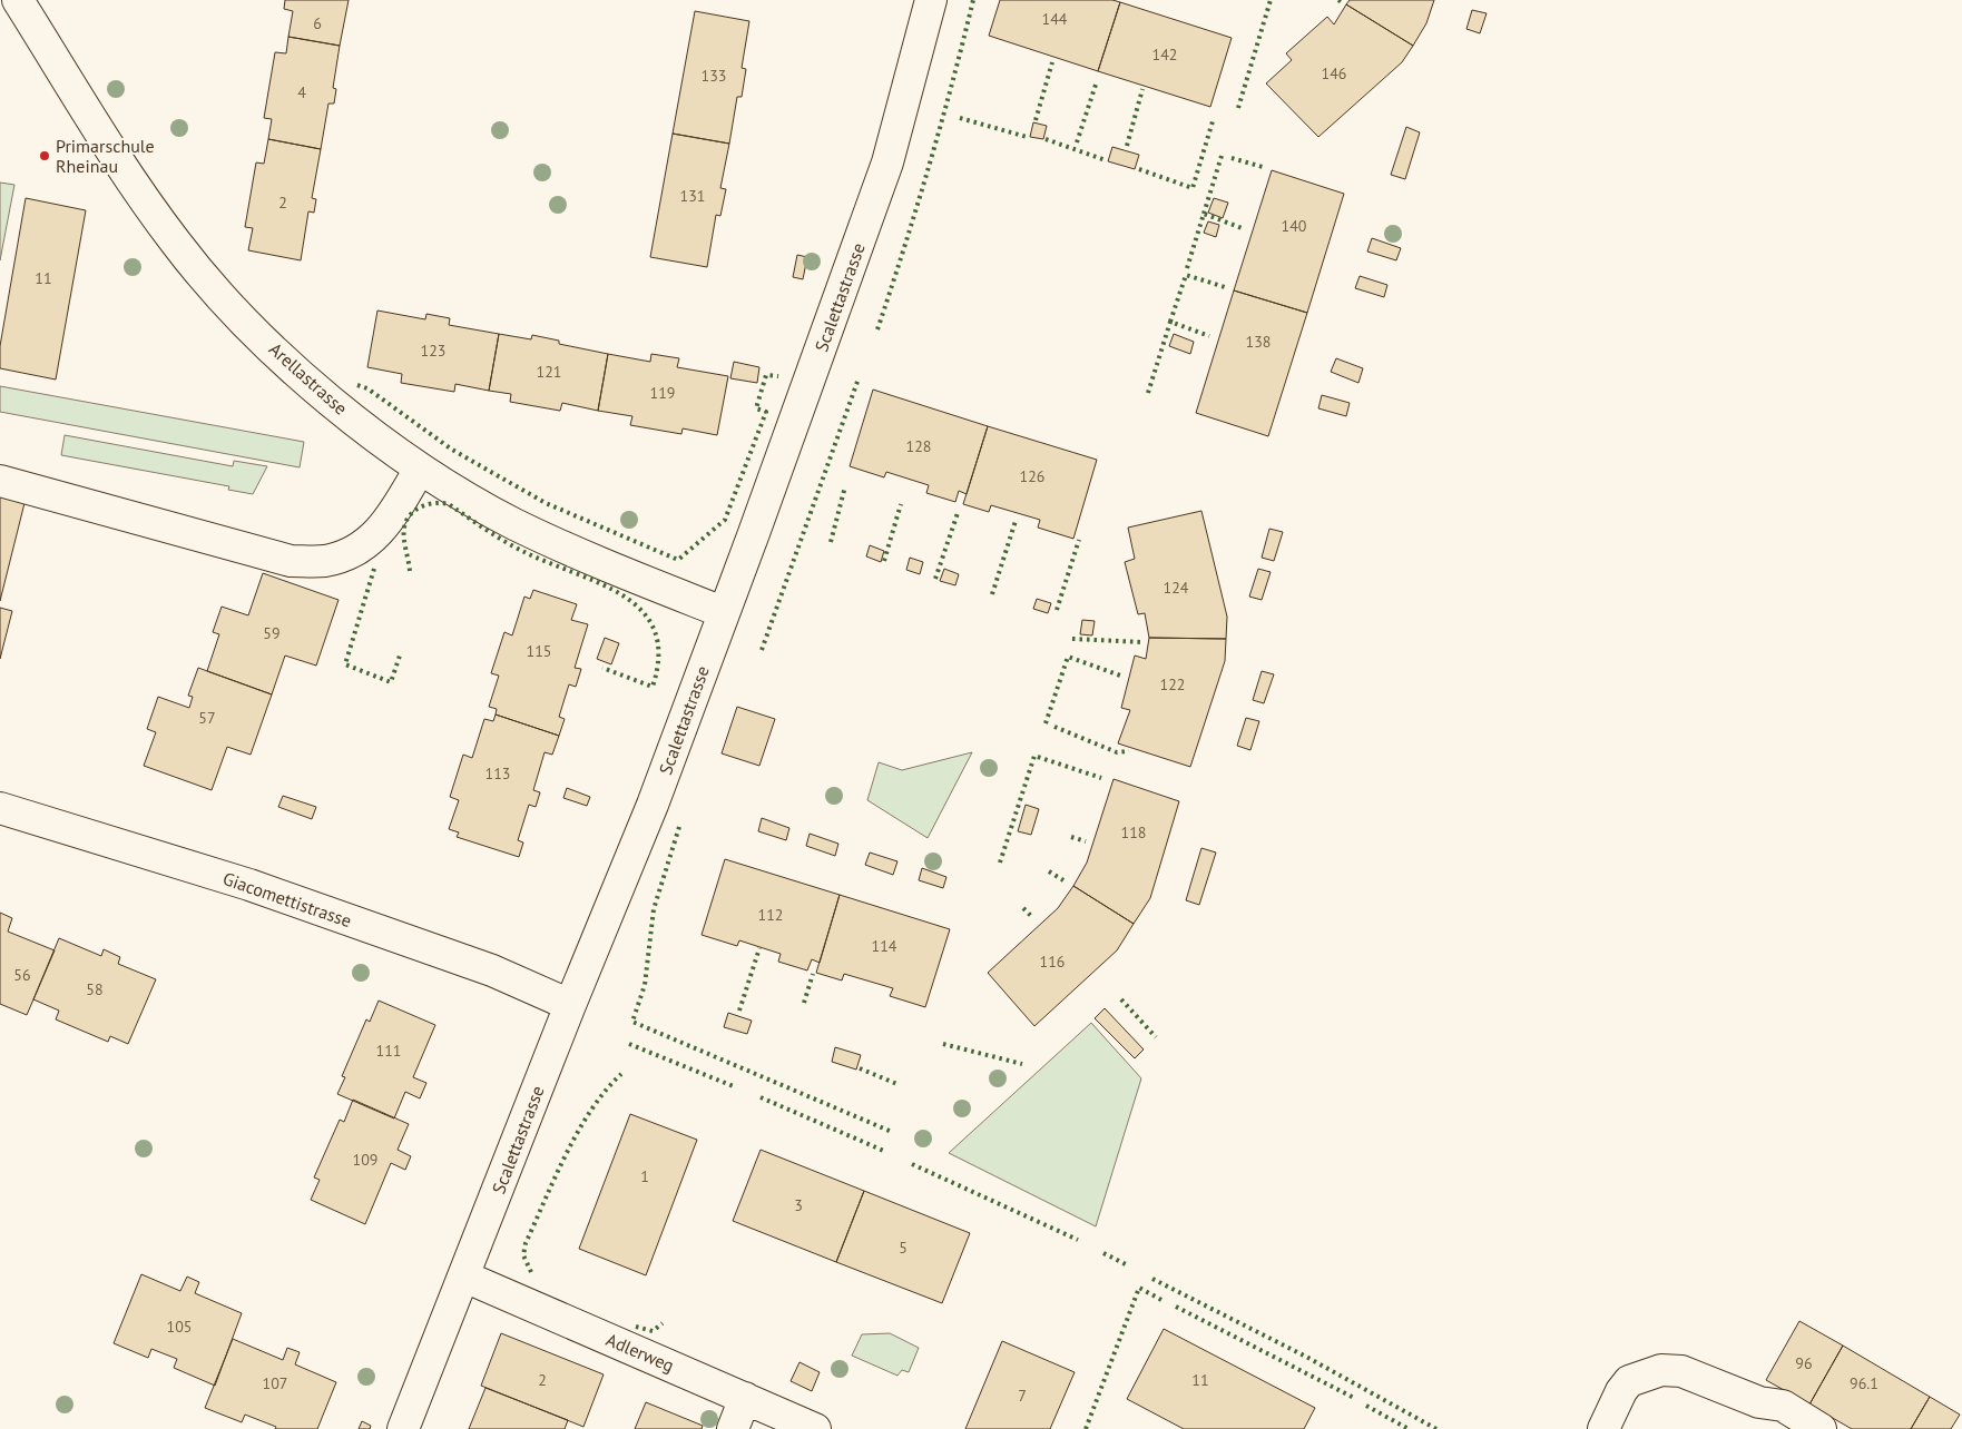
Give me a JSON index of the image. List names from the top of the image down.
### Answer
{
  "streets": {
    "street": [
      "Scalettastrasse",
      "Arellastrasse",
      "Giacomettistrasse",
      "Adlerweg"
    ]
  },
  "crossings": [
    ["Scalettastrasse", "Arellastrasse"],
    ["Scalettastrasse", "Giacomettistrasse"],
    ["Scalettastrasse", "Adlerweg"]
  ],
  "places": ["Primarschule Rheinau"],
  "house_numbers": [
    "144",
    "6",
    "142",
    "146",
    "133",
    "4",
    "131",
    "2",
    "140",
    "11",
    "138",
    "123",
    "121",
    "119",
    "128",
    "126",
    "124",
    "59",
    "115",
    "122",
    "57",
    "113",
    "118",
    "112",
    "114",
    "116",
    "56",
    "58",
    "111",
    "109",
    "1",
    "3",
    "5",
    "105",
    "96",
    "2",
    "11",
    "107",
    "96.1",
    "7"
  ]
}
